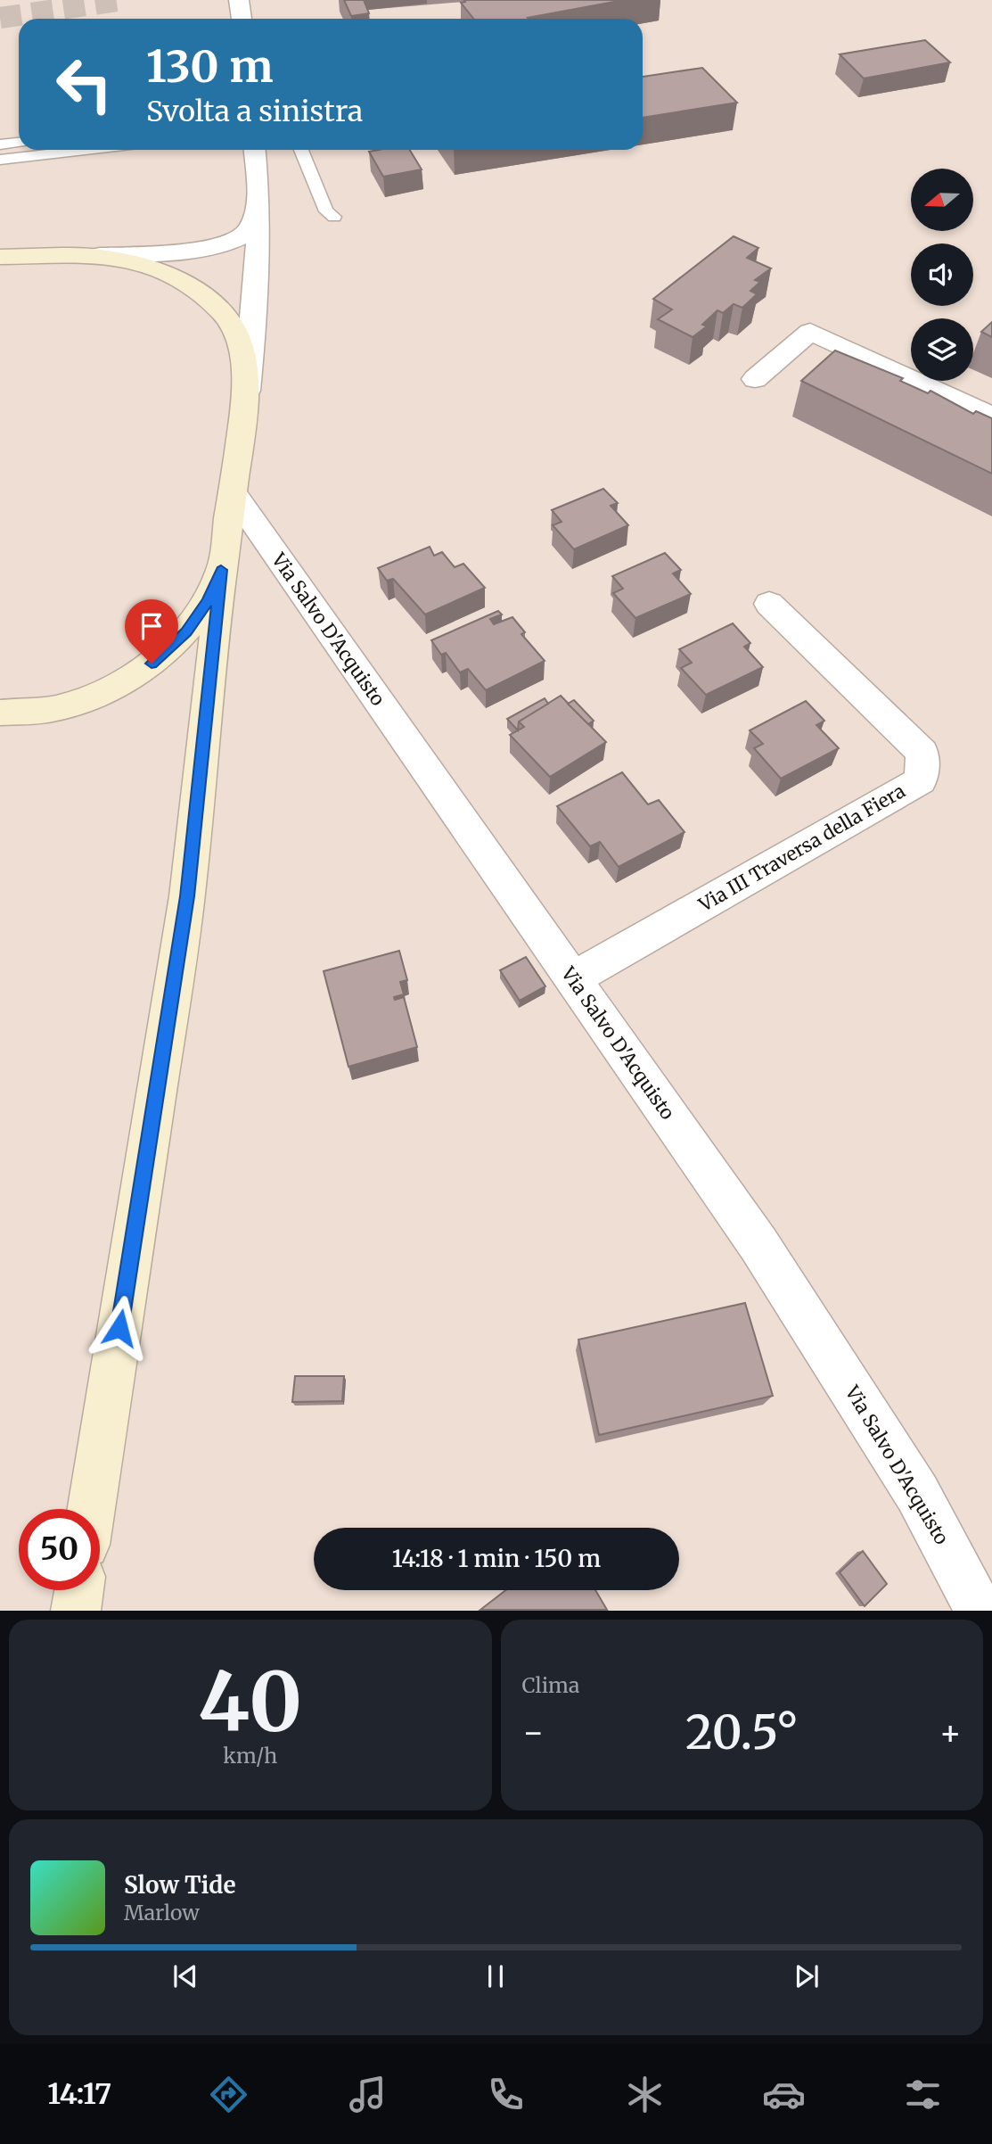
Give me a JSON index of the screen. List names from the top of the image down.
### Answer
{
  "streets": {
    "street": ["Via Salvo D'Acquisto", "Via III Traversa della Fiera"]
  },
  "crossings": [
    ["Via Salvo D'Acquisto", "Via III Traversa della Fiera"]
  ],
  "north": "left",
  "page": {
    "turn": ["130 m", "Svolta a sinistra"],
    "limit": "50",
    "trip": "14:18 · 1 min · 150 m",
    "tile": [
      ["40", "km/h"],
      "Clima"
    ],
    "heat": ["−", "20.5°", "+"],
    "song": ["Slow Tide", "Marlow"],
    "tabs": "14:17"
  }
}
